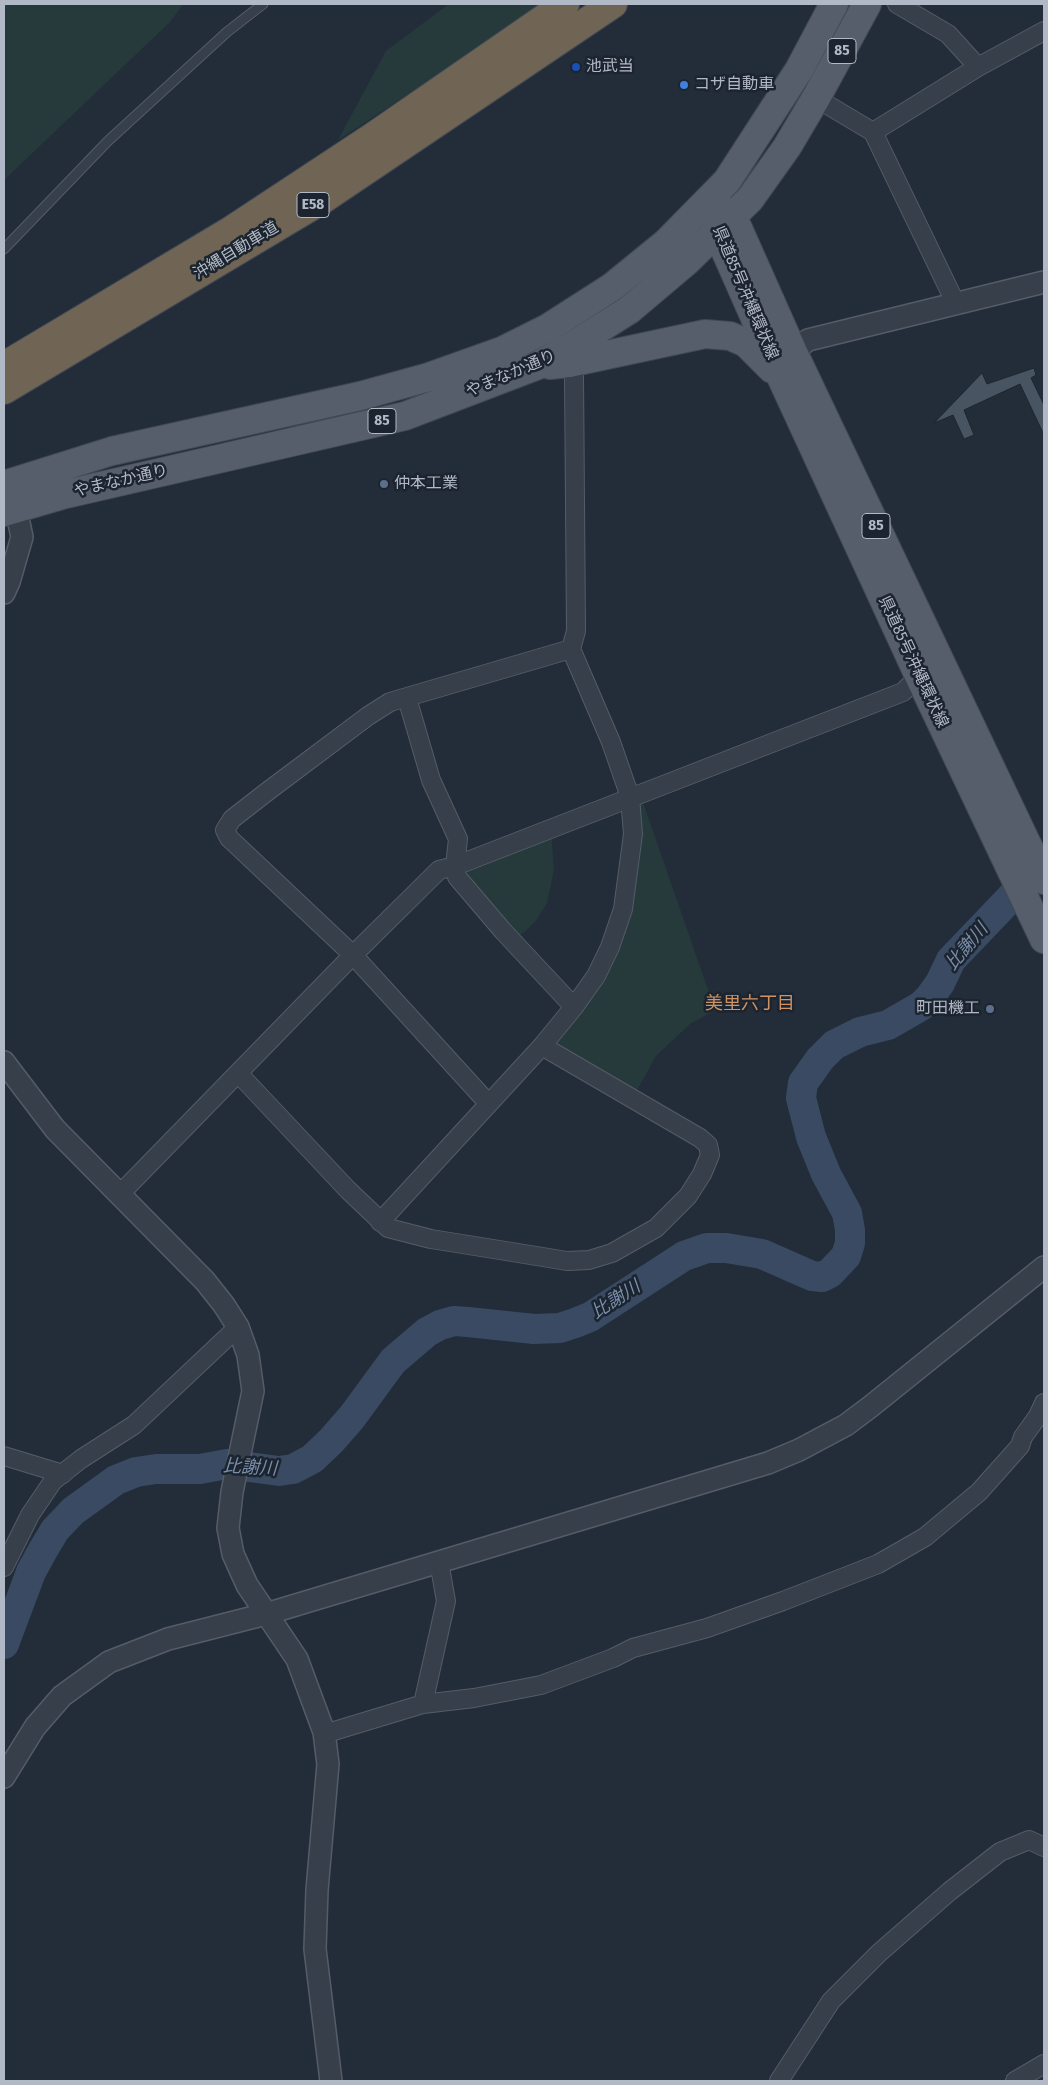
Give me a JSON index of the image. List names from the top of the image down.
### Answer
{
  "streets": {
    "highway": ["E58", "沖縄自動車道"],
    "main road": ["85", "県道85号沖縄環状線", "やまなか通り"]
  },
  "crossings": [
    ["県道85号沖縄環状線", "やまなか通り"]
  ],
  "districts": ["美里六丁目"],
  "water": ["比謝川"],
  "places": [
    "池武当",
    "コザ自動車",
    "仲本工業",
    "町田機工"
  ]
}
